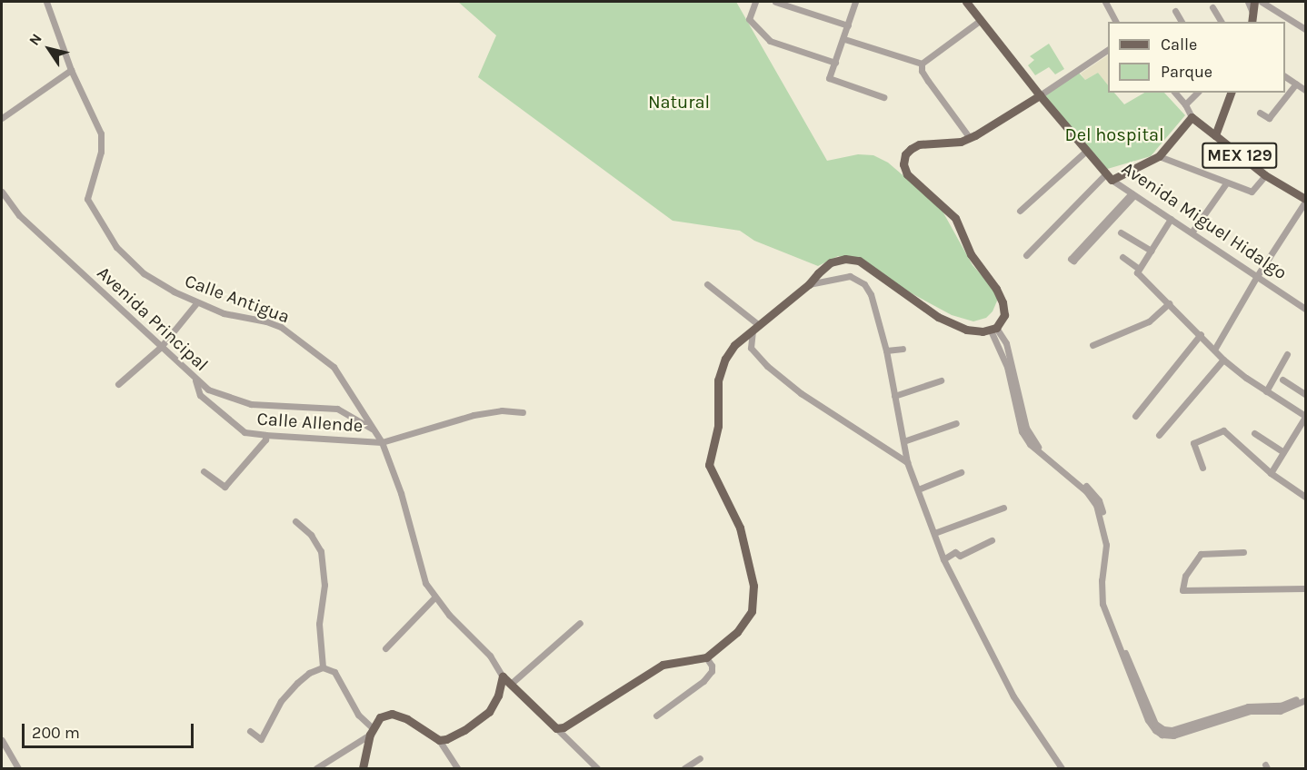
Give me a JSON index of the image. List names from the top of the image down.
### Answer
{
  "streets": {
    "main road": ["MEX 129", "Avenida Miguel Hidalgo"],
    "street": ["Calle Antigua", "Avenida Principal", "Calle Allende"]
  },
  "crossings": [
    ["Calle Antigua", "Avenida Principal"],
    ["Calle Antigua", "Calle Allende"],
    ["Avenida Principal", "Calle Allende"]
  ],
  "parks": ["Natural", "Del hospital"],
  "legend": ["Calle", "Parque"],
  "scale_bar": "200 m",
  "north": "top left"
}
